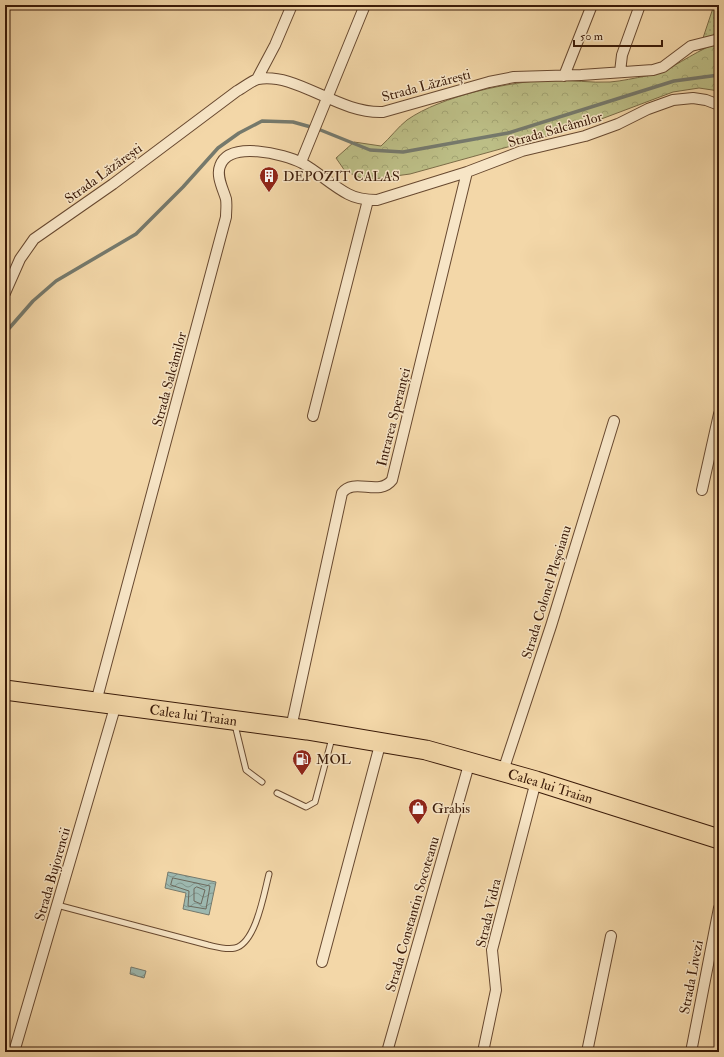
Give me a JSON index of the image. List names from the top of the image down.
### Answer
{
  "streets": {
    "highway": ["Calea lui Traian"],
    "street": [
      "Strada Lăzărești",
      "Strada Salcâmilor",
      "Intrarea Speranței",
      "Strada Colonel Pleșoianu",
      "Strada Bujorencii",
      "Strada Vidra",
      "Strada Constantin Socoteanu",
      "Strada Livezi"
    ]
  },
  "crossings": [
    ["Strada Salcâmilor", "Intrarea Speranței"],
    ["Strada Salcâmilor", "Calea lui Traian"],
    ["Intrarea Speranței", "Calea lui Traian"],
    ["Strada Colonel Pleșoianu", "Calea lui Traian"],
    ["Calea lui Traian", "Strada Bujorencii"],
    ["Calea lui Traian", "Strada Vidra"],
    ["Calea lui Traian", "Strada Constantin Socoteanu"]
  ],
  "places": {
    "building": ["DEPOZIT CALAS"],
    "fuel station": ["MOL"],
    "shop": ["Grabis"]
  },
  "scale_bar": "50 m"
}
